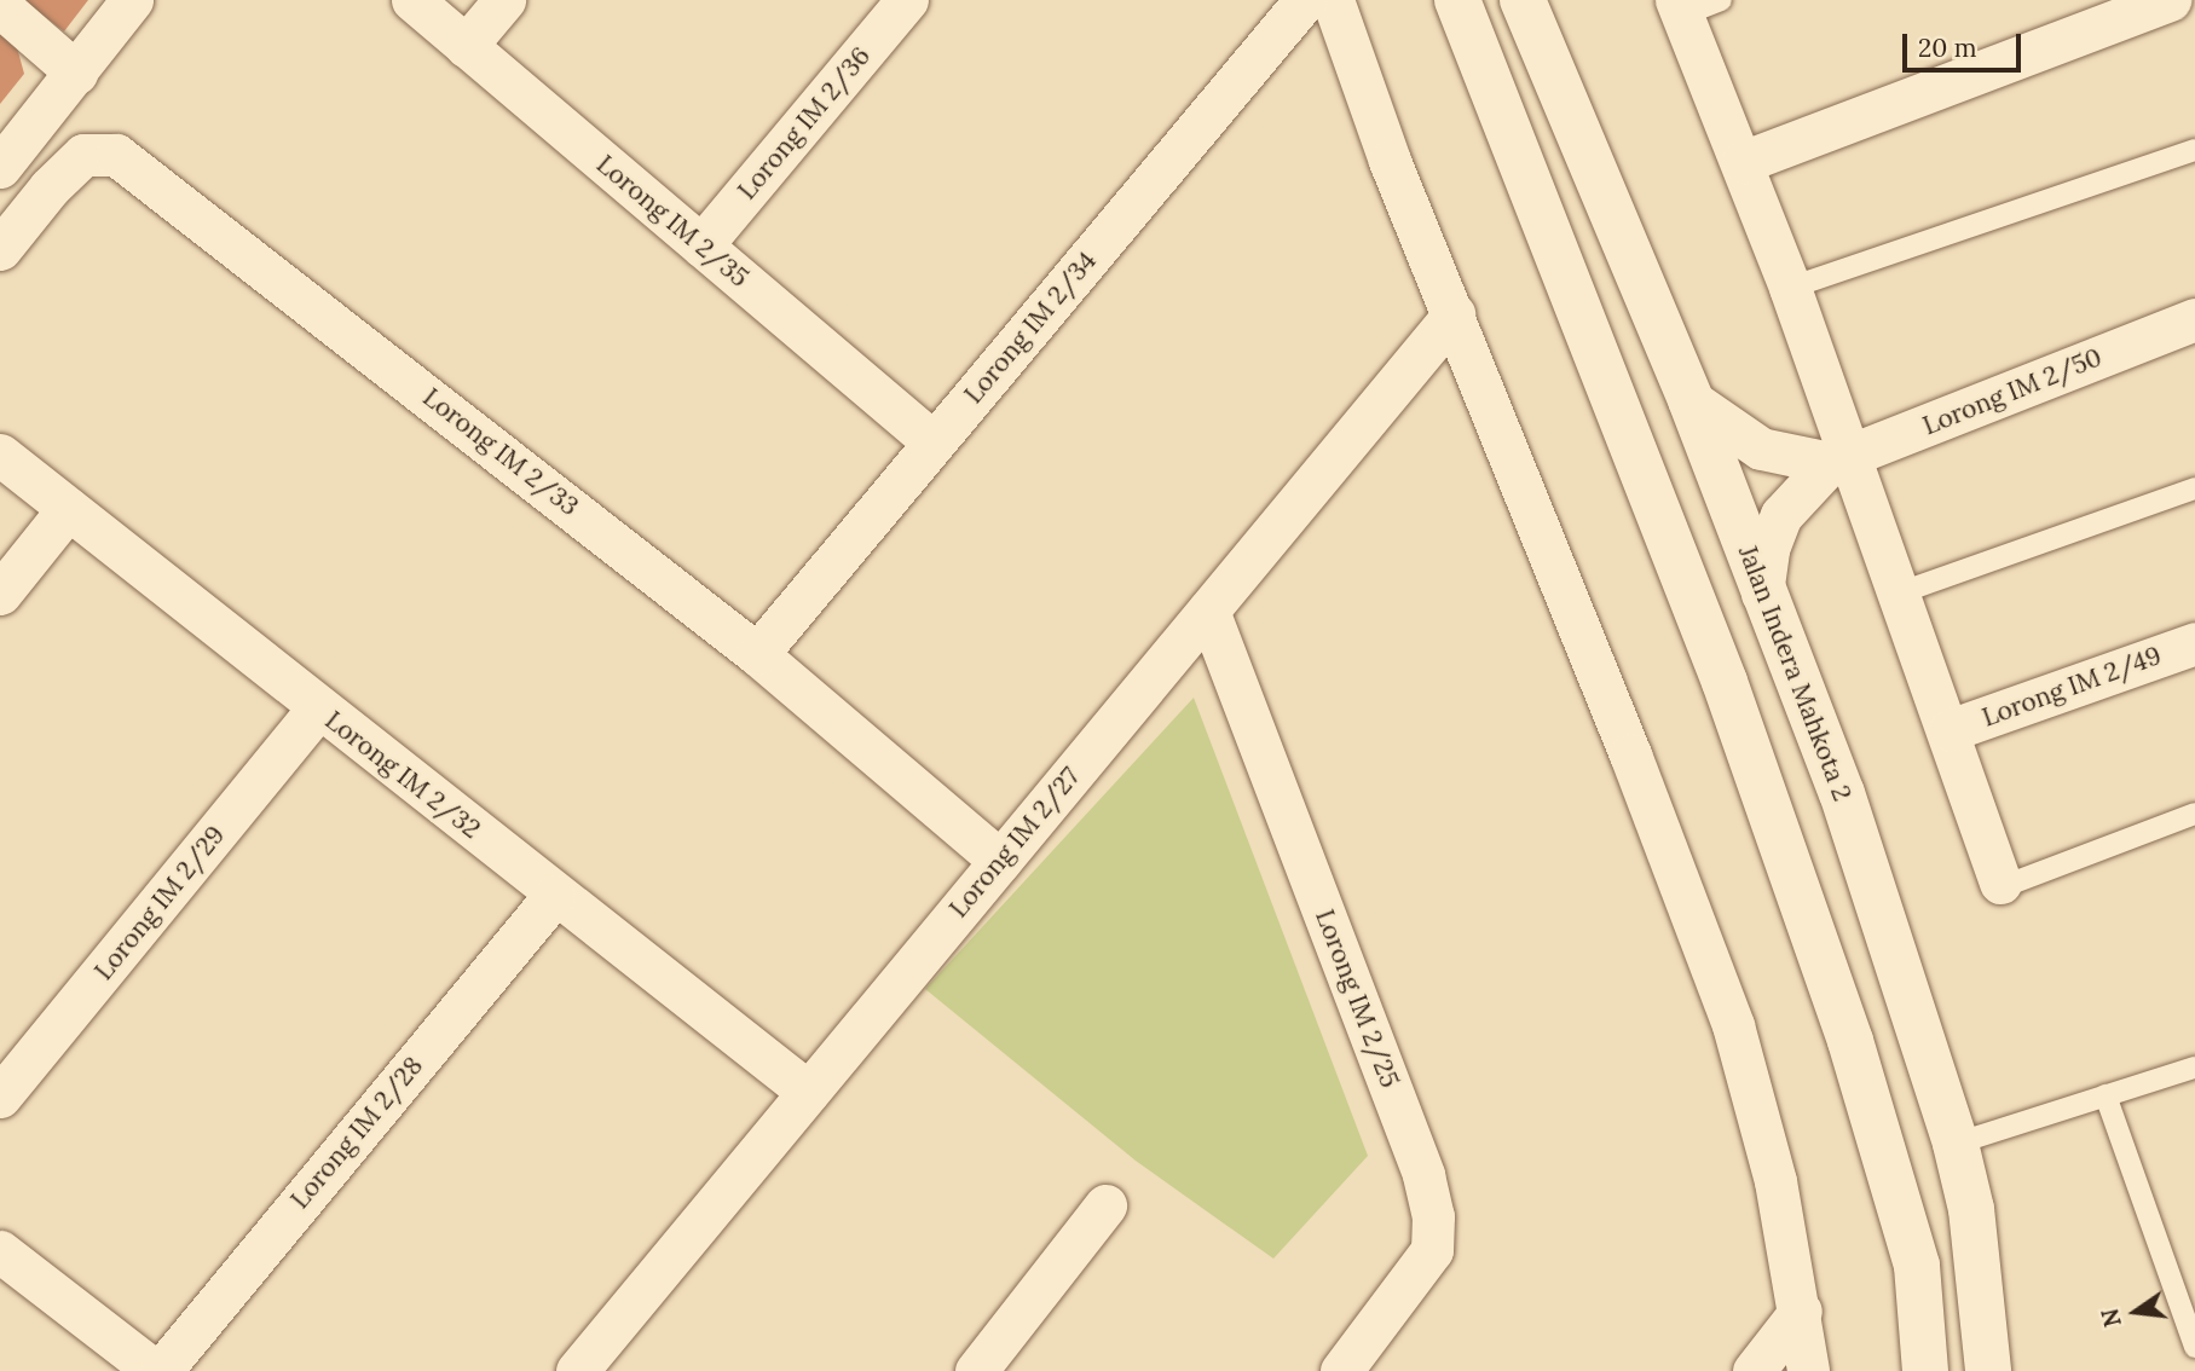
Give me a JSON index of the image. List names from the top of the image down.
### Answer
{
  "streets": {
    "street": [
      "Lorong IM 2/36",
      "Lorong IM 2/35",
      "Lorong IM 2/34",
      "Lorong IM 2/50",
      "Lorong IM 2/33",
      "Jalan Indera Mahkota 2",
      "Lorong IM 2/49",
      "Lorong IM 2/32",
      "Lorong IM 2/27",
      "Lorong IM 2/29",
      "Lorong IM 2/25",
      "Lorong IM 2/28"
    ]
  },
  "crossings": [
    ["Lorong IM 2/36", "Lorong IM 2/35"],
    ["Lorong IM 2/35", "Lorong IM 2/34"],
    ["Lorong IM 2/34", "Lorong IM 2/33"],
    ["Lorong IM 2/33", "Lorong IM 2/27"],
    ["Lorong IM 2/32", "Lorong IM 2/27"],
    ["Lorong IM 2/32", "Lorong IM 2/29"],
    ["Lorong IM 2/32", "Lorong IM 2/28"],
    ["Lorong IM 2/27", "Lorong IM 2/25"]
  ],
  "scale_bar": "20 m",
  "north": "left"
}
